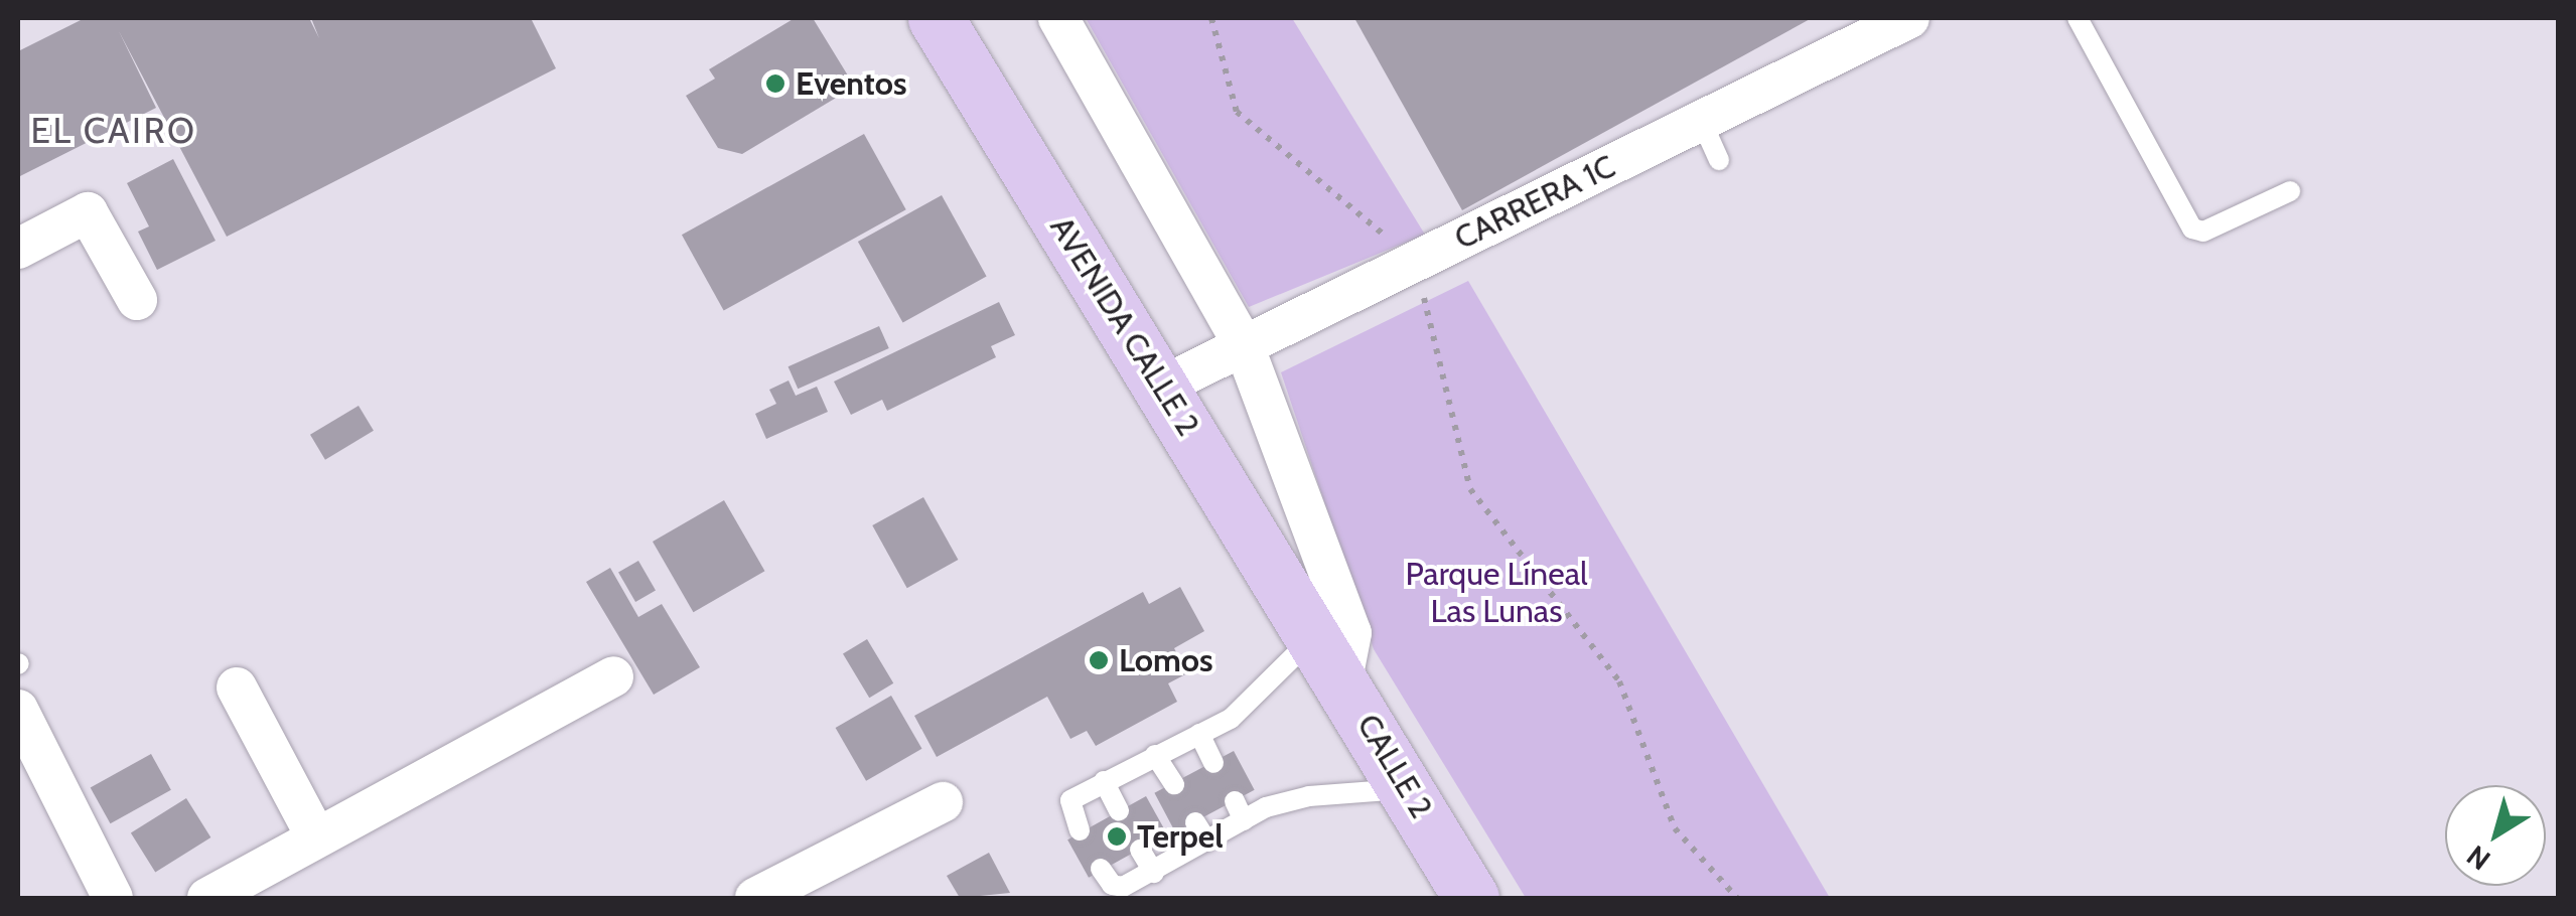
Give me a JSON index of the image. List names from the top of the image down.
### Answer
{
  "streets": {
    "main road": ["AVENIDA CALLE 2", "CALLE 2"],
    "street": ["CARRERA 1C"]
  },
  "crossings": [
    ["CARRERA 1C", "AVENIDA CALLE 2"],
    ["AVENIDA CALLE 2", "CALLE 2"]
  ],
  "districts": ["EL CAIRO"],
  "parks": ["Parque Líneal Las Lunas"],
  "places": ["Eventos", "Lomos", "Terpel"],
  "north": "bottom left"
}
